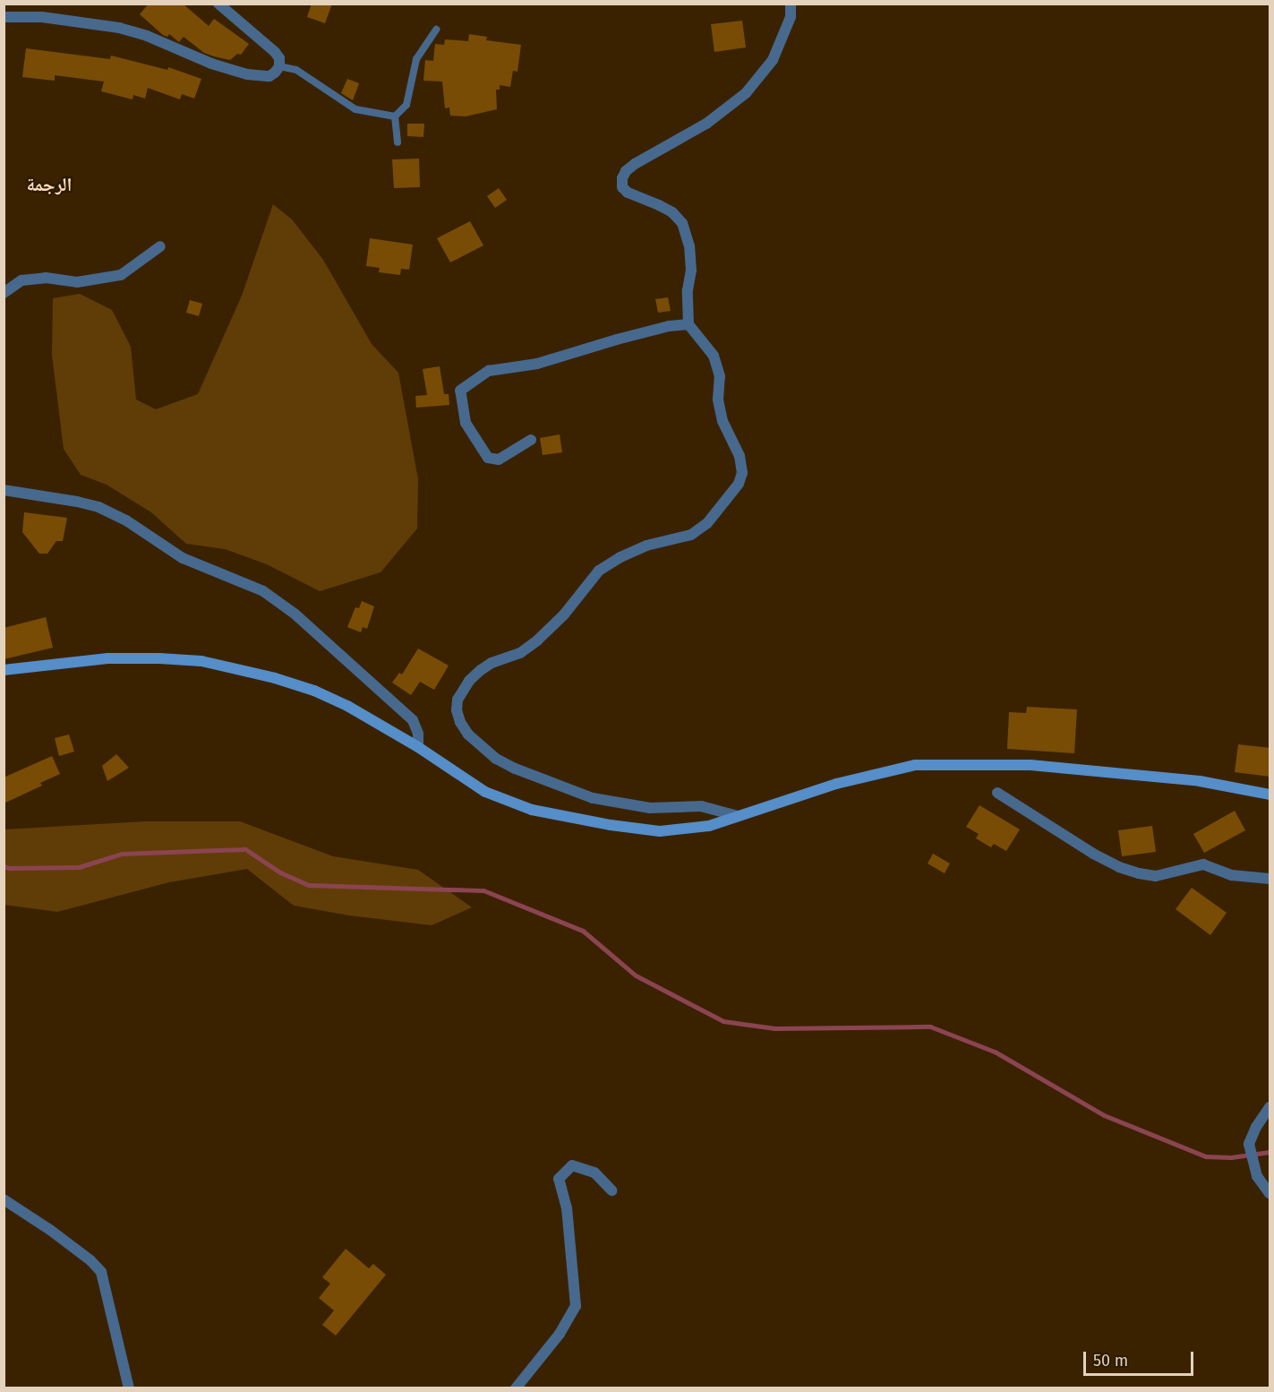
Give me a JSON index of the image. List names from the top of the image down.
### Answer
{
  "districts": ["الرجمة"],
  "scale_bar": "50 m"
}
